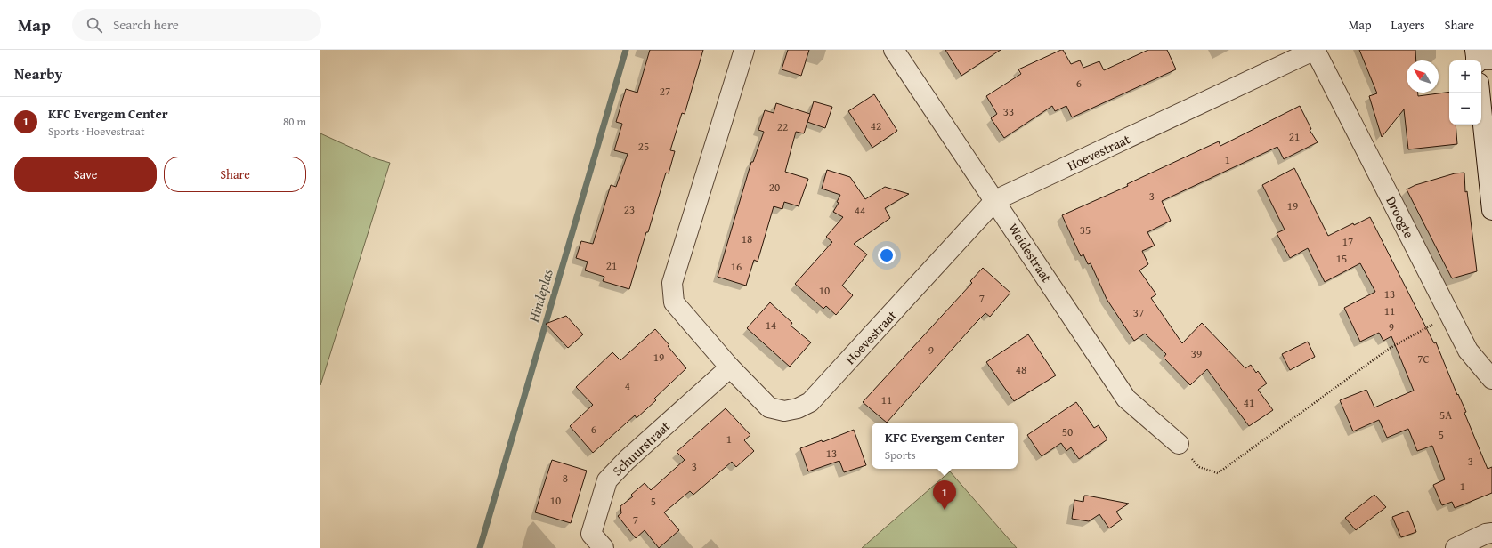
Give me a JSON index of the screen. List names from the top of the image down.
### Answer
{
  "streets": {
    "street": [
      "Hoevestraat",
      "Droogte",
      "Weidestraat",
      "Schuurstraat"
    ]
  },
  "crossings": [
    ["Hoevestraat", "Droogte"],
    ["Hoevestraat", "Weidestraat"],
    ["Hoevestraat", "Schuurstraat"]
  ],
  "water": ["Hindeplas"],
  "house_numbers": [
    "6",
    "27",
    "33",
    "42",
    "22",
    "21",
    "25",
    "1",
    "20",
    "3",
    "19",
    "23",
    "44",
    "35",
    "18",
    "17",
    "15",
    "21",
    "16",
    "10",
    "13",
    "7",
    "11",
    "37",
    "14",
    "9",
    "9",
    "39",
    "19",
    "7C",
    "48",
    "4",
    "11",
    "41",
    "5A",
    "6",
    "50",
    "5",
    "1",
    "13",
    "3",
    "3",
    "8",
    "1",
    "10",
    "5",
    "7"
  ],
  "north": "top left",
  "page": {
    "header": "Map",
    "search": "Search here",
    "nav": ["Map", "Layers", "Share"],
    "heading": "Nearby",
    "map_buttons": ["+", "−"],
    "list": [
      {
        "mark": "1",
        "name": "KFC Evergem Center",
        "note": "Sports · Hoevestraat",
        "value": "80 m"
      }
    ],
    "buttons": ["Save", "Share"],
    "popup": ["KFC Evergem Center", "Sports"],
    "pins": "1"
  }
}
